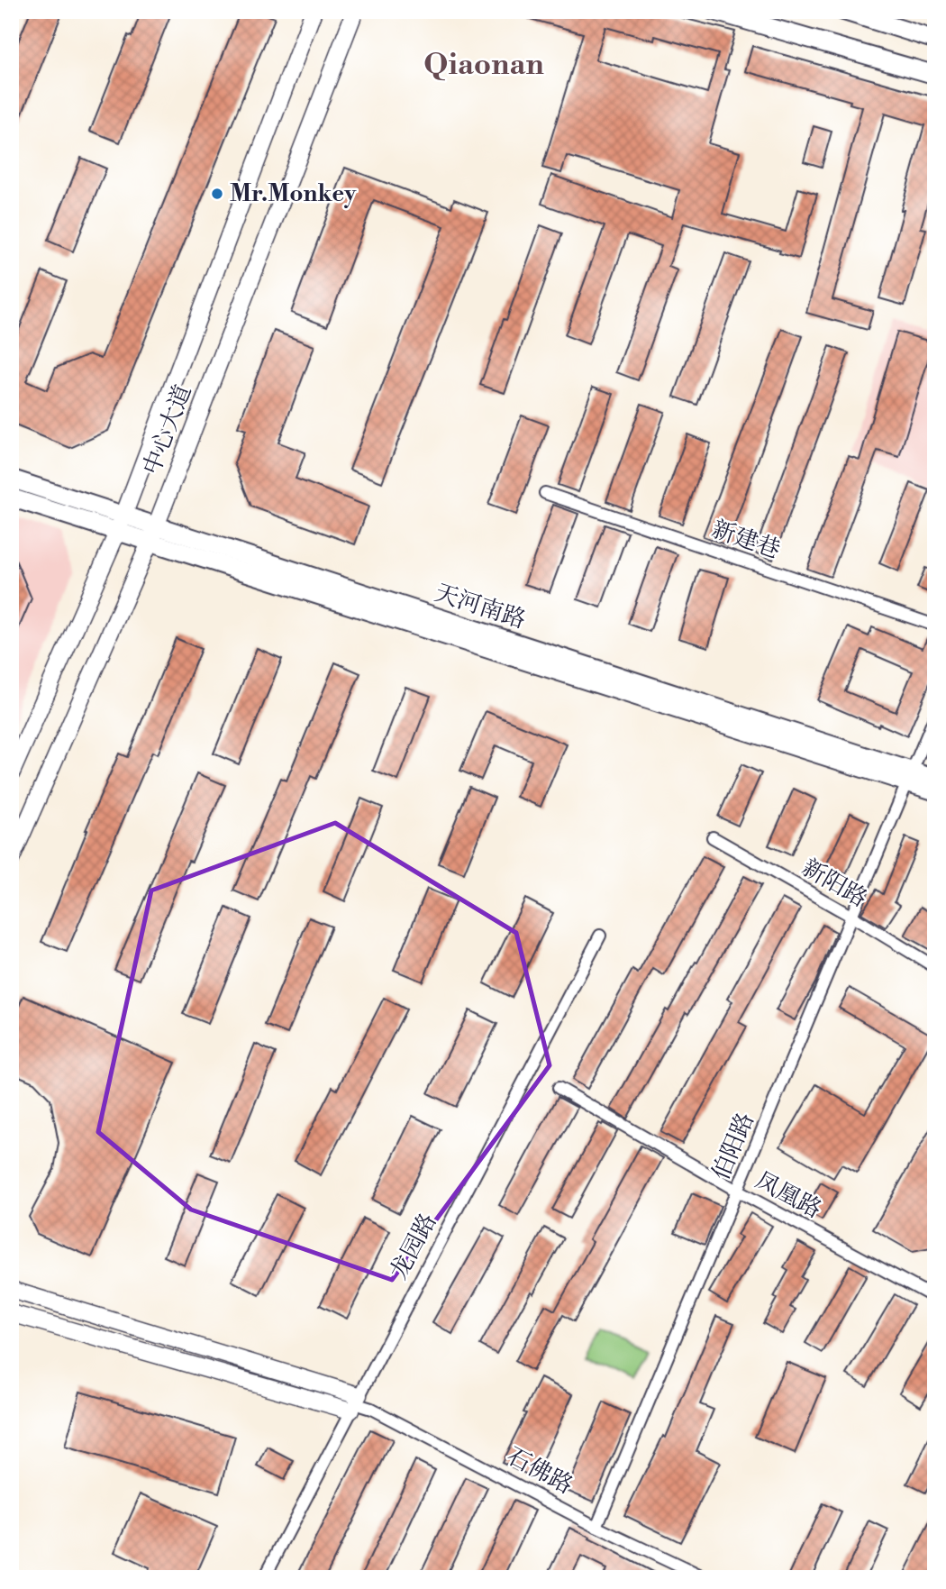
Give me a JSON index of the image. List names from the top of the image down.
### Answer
{
  "streets": {
    "main road": ["中心大道", "天河南路", "石佛路"],
    "street": [
      "新建巷",
      "新阳路",
      "伯阳路",
      "凤凰路",
      "龙园路"
    ]
  },
  "crossings": [
    ["中心大道", "天河南路"],
    ["天河南路", "伯阳路"],
    ["新阳路", "伯阳路"],
    ["伯阳路", "凤凰路"],
    ["伯阳路", "石佛路"],
    ["龙园路", "石佛路"]
  ],
  "districts": ["Qiaonan"],
  "places": ["Mr.Monkey"]
}
